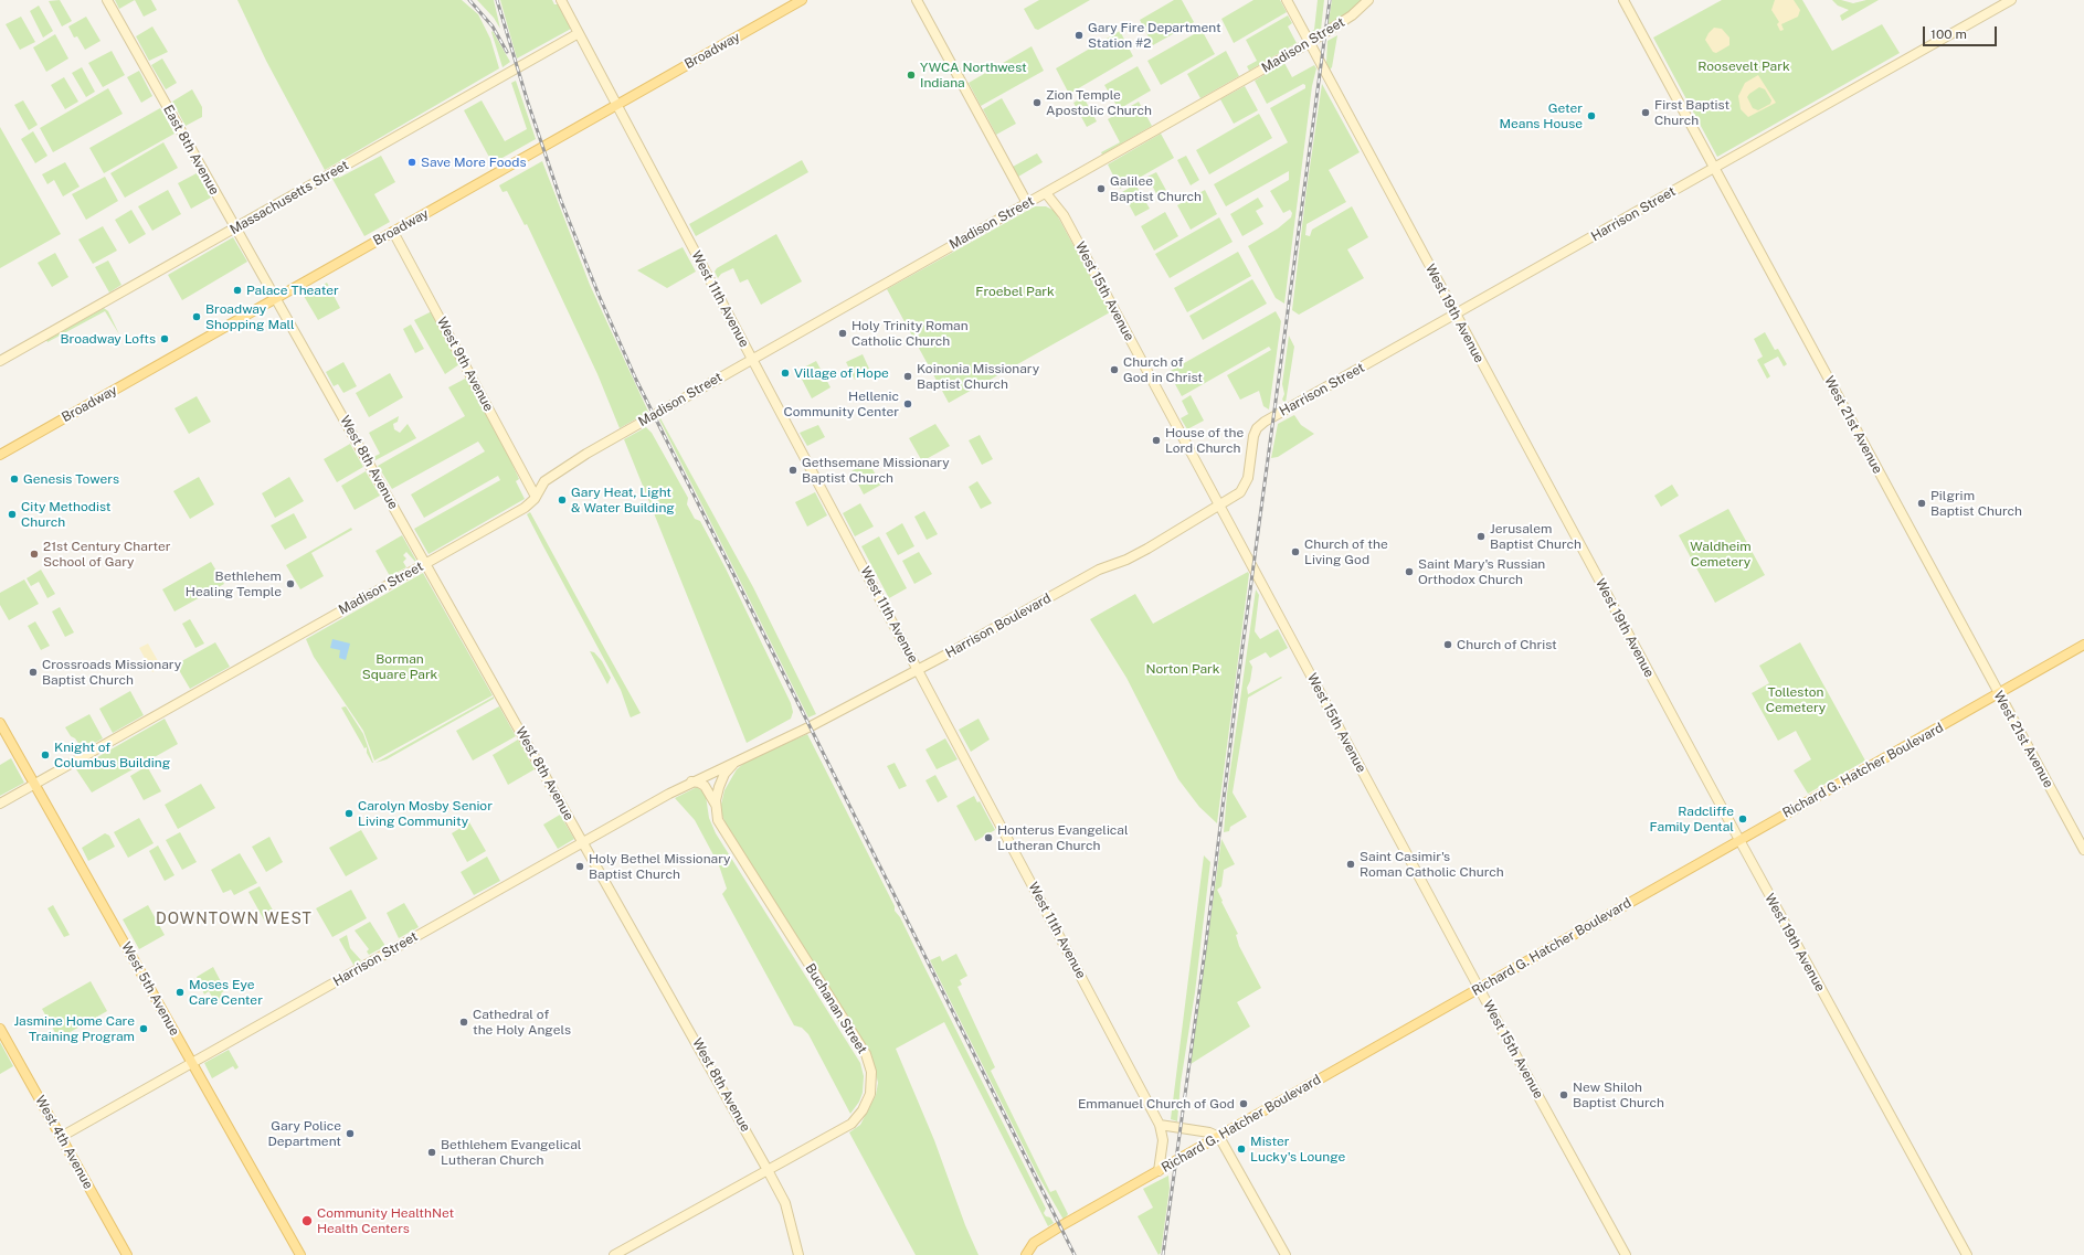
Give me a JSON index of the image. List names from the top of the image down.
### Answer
{
  "streets": {
    "main road": [
      "Broadway",
      "Richard G. Hatcher Boulevard",
      "West 5th Avenue",
      "West 4th Avenue"
    ],
    "street": [
      "Madison Street",
      "East 8th Avenue",
      "Massachusetts Street",
      "Harrison Street",
      "West 15th Avenue",
      "West 11th Avenue",
      "West 19th Avenue",
      "West 9th Avenue",
      "West 21st Avenue",
      "West 8th Avenue",
      "Harrison Boulevard",
      "Buchanan Street"
    ]
  },
  "crossings": [
    ["Madison Street", "West 15th Avenue"],
    ["Madison Street", "West 11th Avenue"],
    ["Madison Street", "West 19th Avenue"],
    ["Madison Street", "West 9th Avenue"],
    ["Madison Street", "West 8th Avenue"],
    ["Madison Street", "West 5th Avenue"],
    ["Broadway", "East 8th Avenue"],
    ["Broadway", "West 11th Avenue"],
    ["Broadway", "West 9th Avenue"],
    ["Broadway", "West 8th Avenue"],
    ["East 8th Avenue", "Massachusetts Street"],
    ["East 8th Avenue", "West 8th Avenue"],
    ["Massachusetts Street", "West 11th Avenue"],
    ["Harrison Street", "West 19th Avenue"],
    ["Harrison Street", "West 21st Avenue"],
    ["Harrison Street", "West 8th Avenue"],
    ["Harrison Street", "Harrison Boulevard"],
    ["Harrison Street", "West 5th Avenue"],
    ["Harrison Street", "West 4th Avenue"],
    ["West 15th Avenue", "Harrison Boulevard"],
    ["West 15th Avenue", "Richard G. Hatcher Boulevard"],
    ["West 11th Avenue", "Harrison Boulevard"],
    ["West 11th Avenue", "Richard G. Hatcher Boulevard"],
    ["West 19th Avenue", "Richard G. Hatcher Boulevard"],
    ["West 21st Avenue", "Richard G. Hatcher Boulevard"],
    ["West 8th Avenue", "Buchanan Street"],
    ["Harrison Boulevard", "Buchanan Street"]
  ],
  "districts": ["DOWNTOWN WEST"],
  "parks": [
    "Roosevelt Park",
    "Froebel Park",
    "Waldheim Cemetery",
    "Borman Square Park",
    "Norton Park",
    "Tolleston Cemetery"
  ],
  "places": [
    "Gary Fire Department Station #2",
    "YWCA Northwest Indiana",
    "Zion Temple Apostolic Church",
    "First Baptist Church",
    "Geter Means House",
    "Save More Foods",
    "Galilee Baptist Church",
    "Palace Theater",
    "Broadway Shopping Mall",
    "Holy Trinity Roman Catholic Church",
    "Broadway Lofts",
    "Church of God in Christ",
    "Village of Hope",
    "Koinonia Missionary Baptist Church",
    "Hellenic Community Center",
    "House of the Lord Church",
    "Gethsemane Missionary Baptist Church",
    "Genesis Towers",
    "Gary Heat, Light & Water Building",
    "Pilgrim Baptist Church",
    "City Methodist Church",
    "Jerusalem Baptist Church",
    "Church of the Living God",
    "21st Century Charter School of Gary",
    "Saint Mary's Russian Orthodox Church",
    "Bethlehem Healing Temple",
    "Church of Christ",
    "Crossroads Missionary Baptist Church",
    "Knight of Columbus Building",
    "Carolyn Mosby Senior Living Community",
    "Radcliffe Family Dental",
    "Honterus Evangelical Lutheran Church",
    "Saint Casimir's Roman Catholic Church",
    "Holy Bethel Missionary Baptist Church",
    "Moses Eye Care Center",
    "Cathedral of the Holy Angels",
    "Jasmine Home Care Training Program",
    "New Shiloh Baptist Church",
    "Emmanuel Church of God",
    "Gary Police Department",
    "Mister Lucky's Lounge",
    "Bethlehem Evangelical Lutheran Church",
    "Community HealthNet Health Centers"
  ],
  "scale_bar": "100 m"
}
